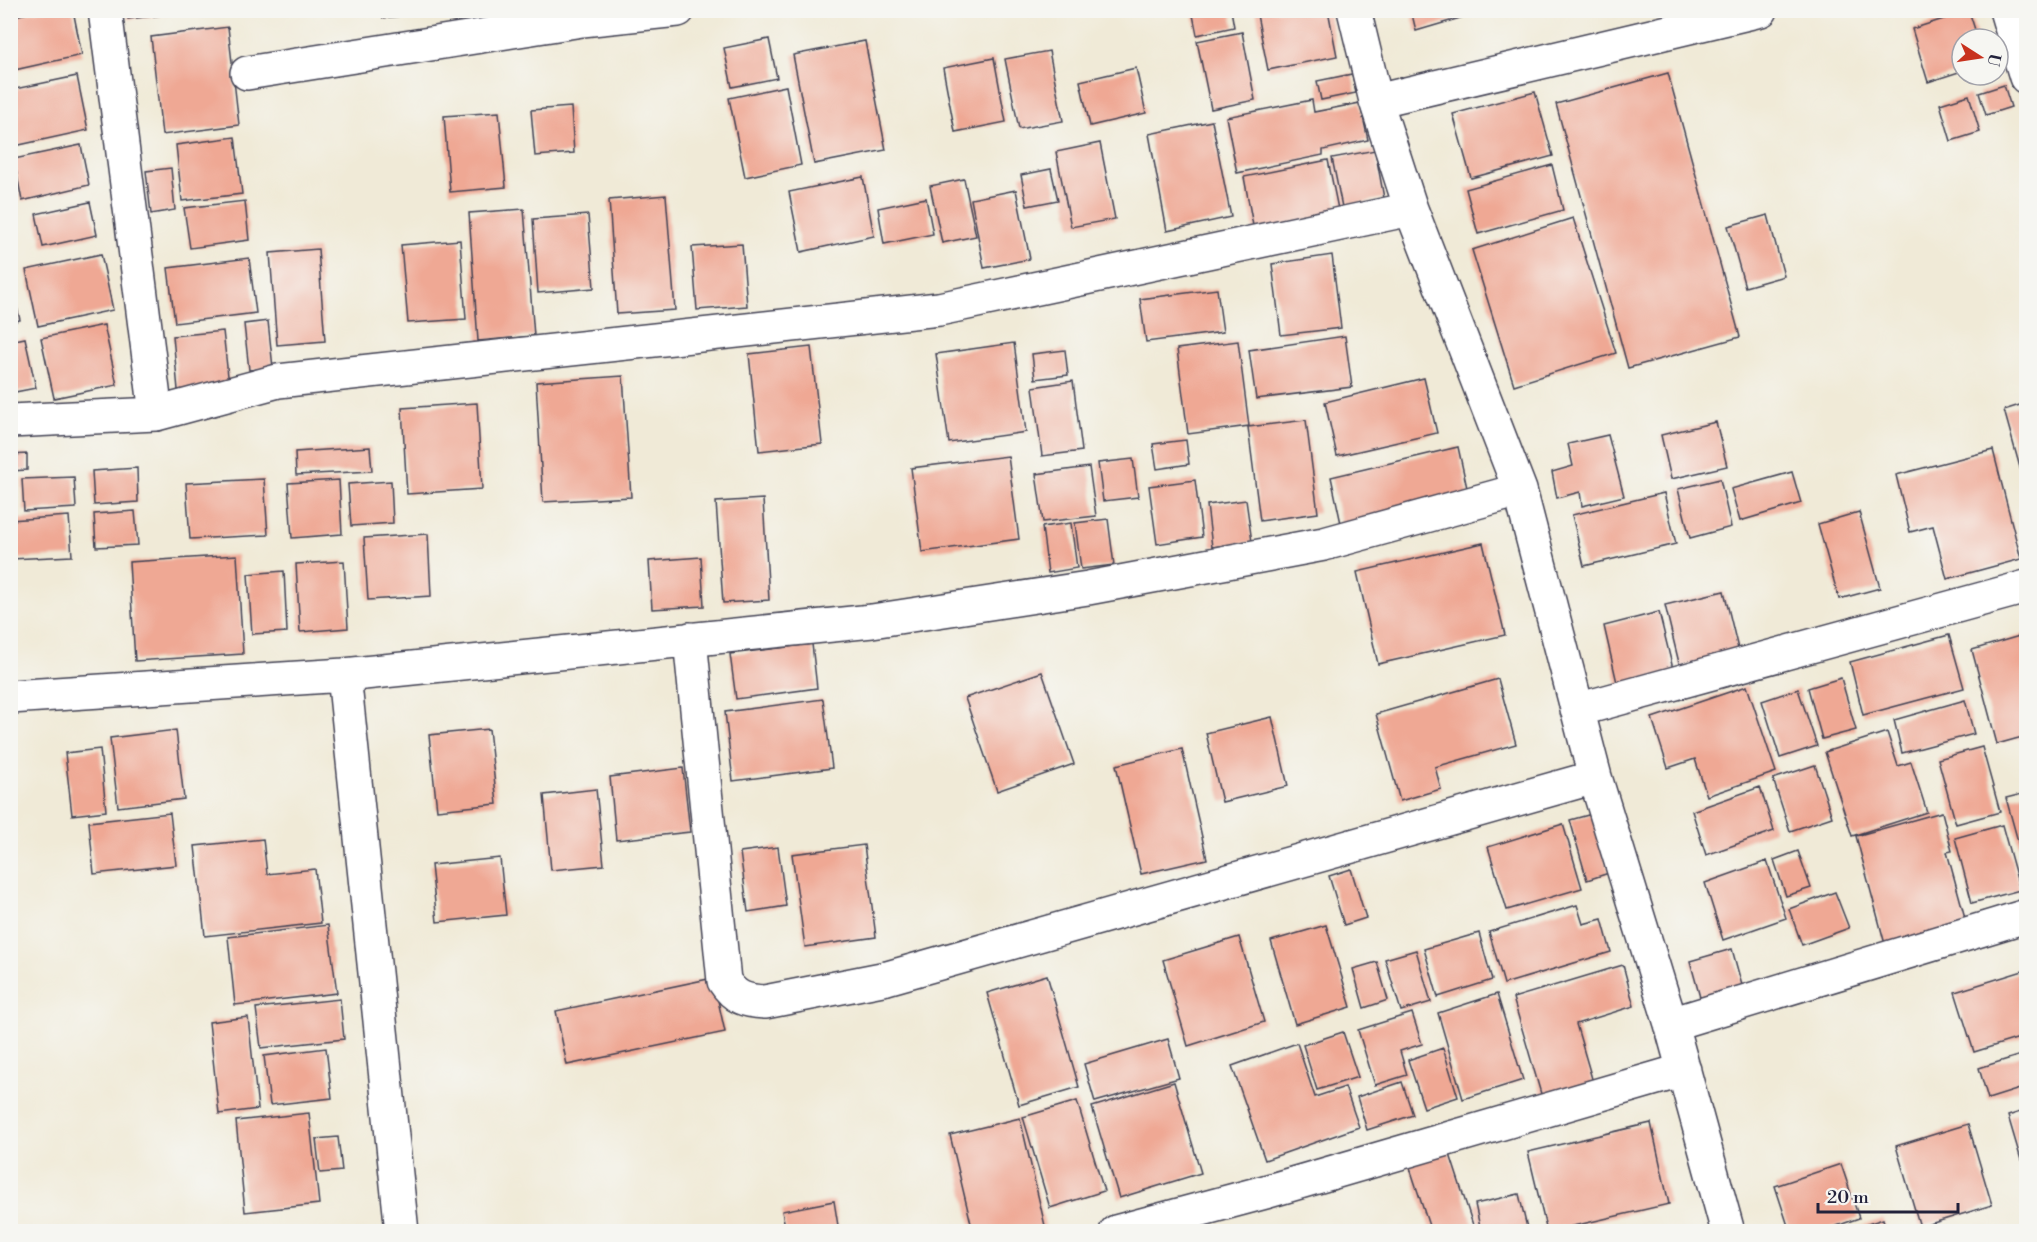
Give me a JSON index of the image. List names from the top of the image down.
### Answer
{
  "scale_bar": "20 m",
  "north": "right"
}
